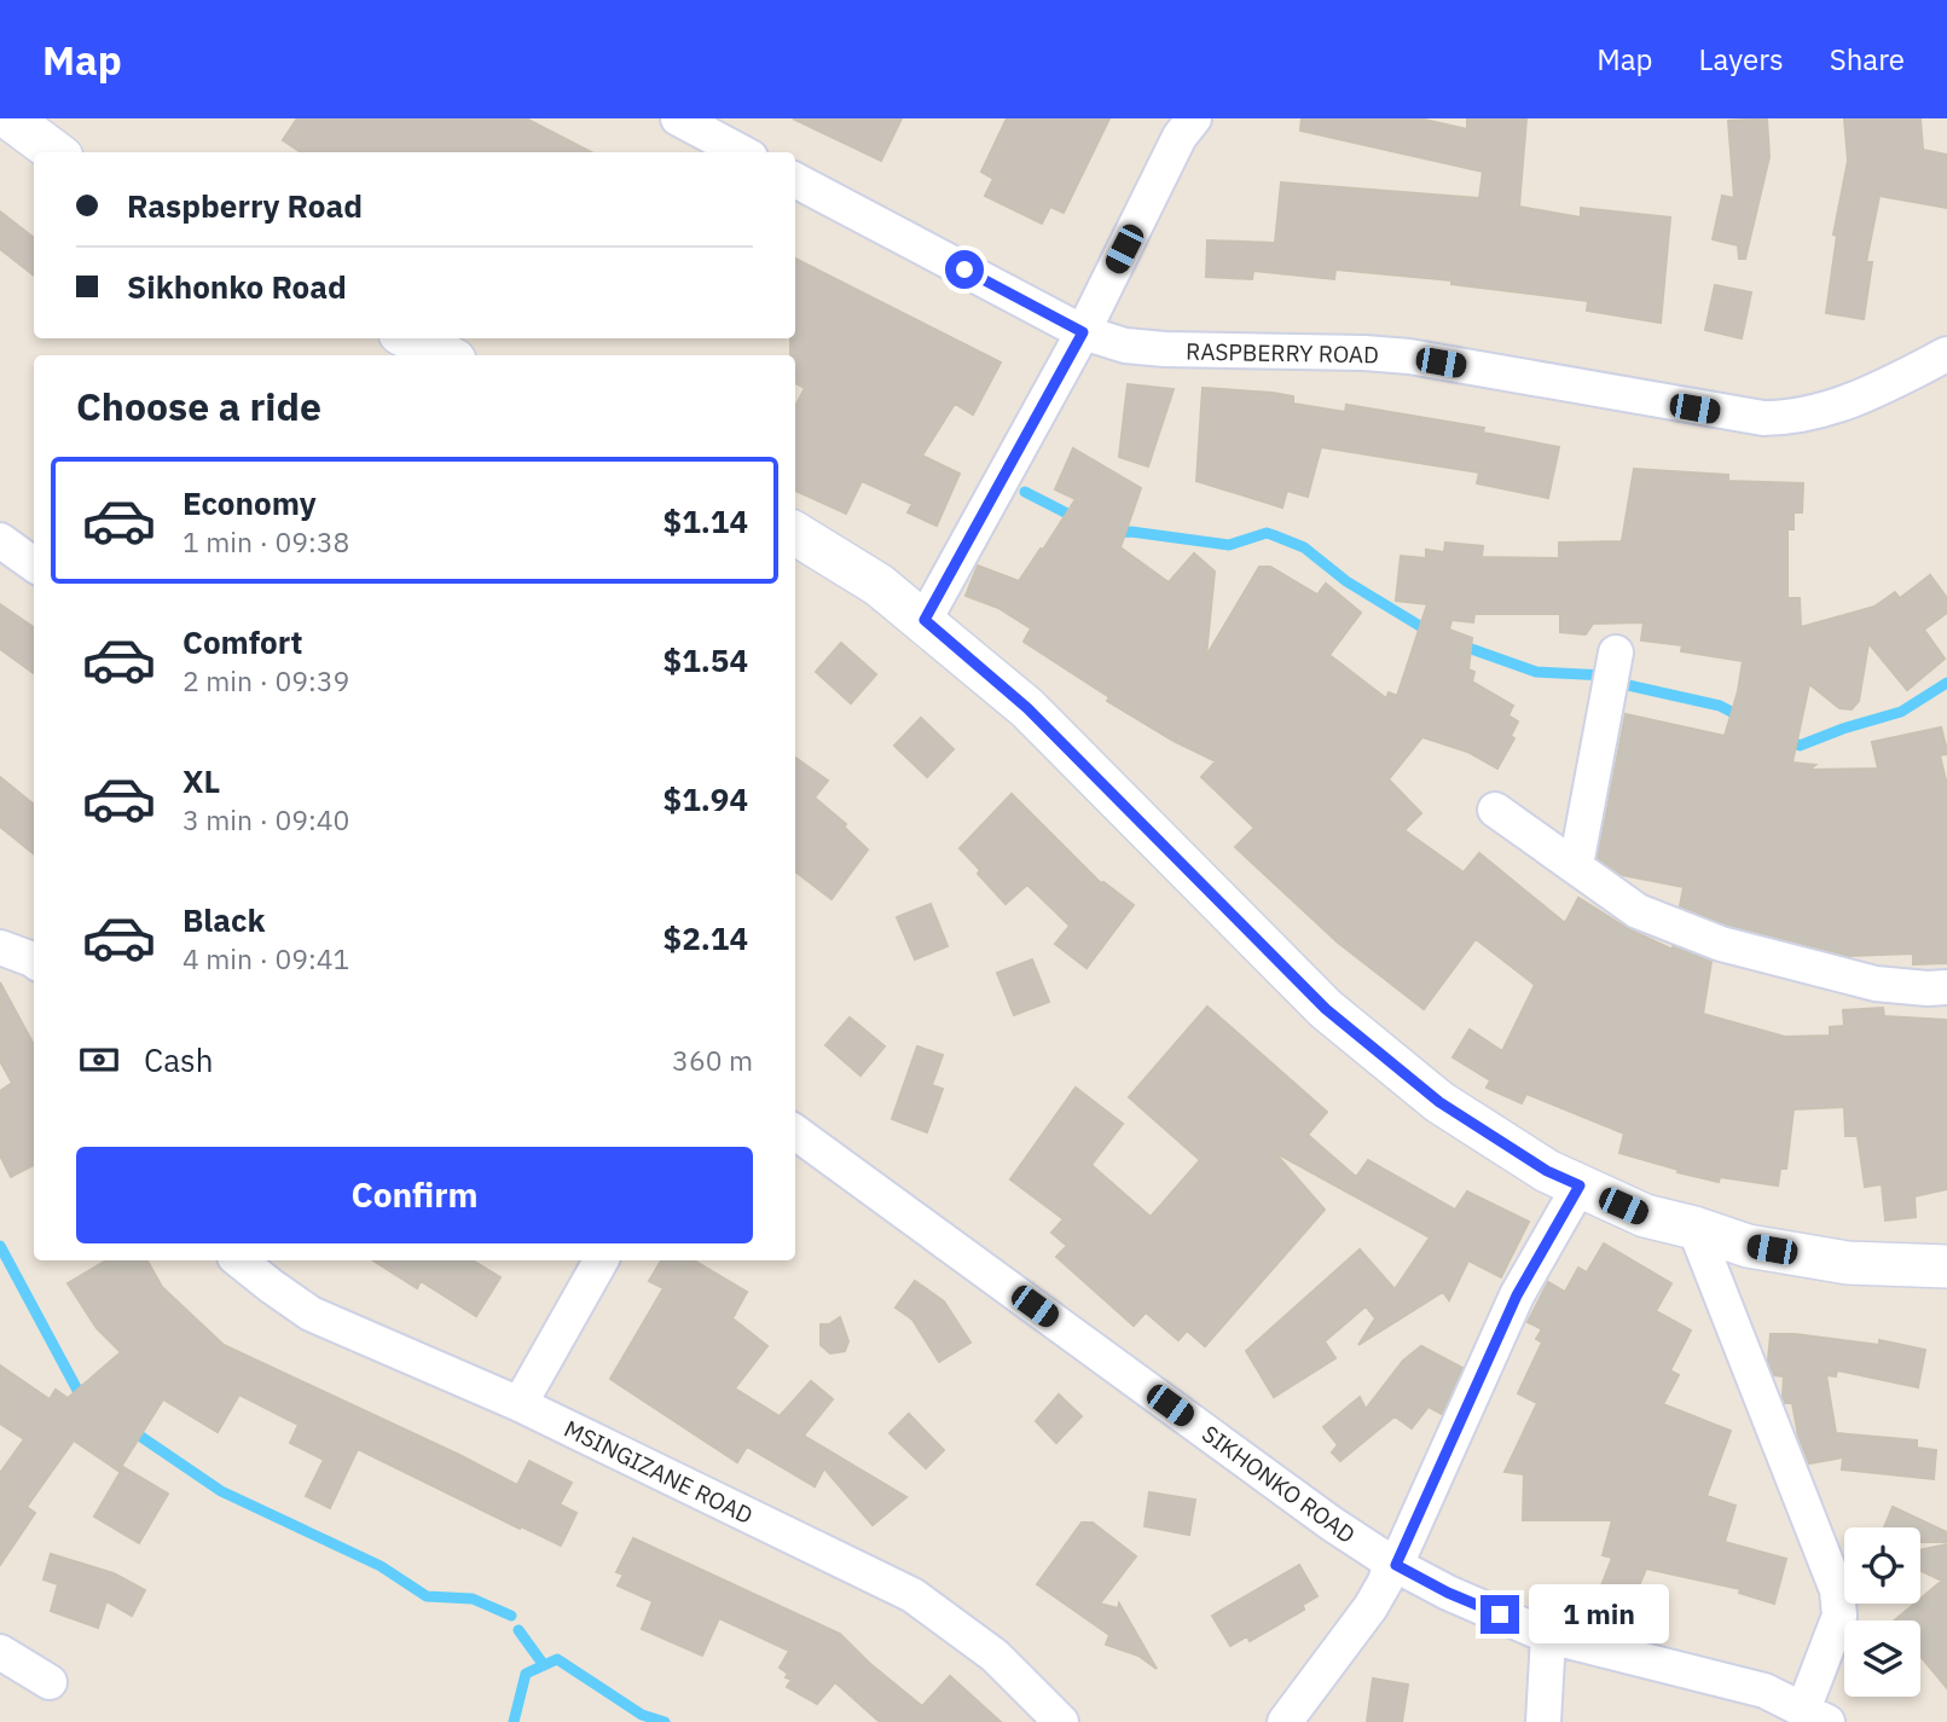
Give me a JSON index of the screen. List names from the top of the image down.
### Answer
{
  "streets": {
    "street": ["RASPBERRY ROAD", "MSINGIZANE ROAD", "SIKHONKO ROAD"]
  },
  "page": {
    "header": "Map",
    "nav": ["Map", "Layers", "Share"],
    "banner": ["Raspberry Road", "Sikhonko Road"],
    "heading": "Choose a ride",
    "list": [
      {
        "name": "Economy",
        "note": "1 min · 09:38",
        "value": "$1.14"
      },
      {
        "name": "Comfort",
        "note": "2 min · 09:39",
        "value": "$1.54"
      },
      {
        "name": "XL",
        "note": "3 min · 09:40",
        "value": "$1.94"
      },
      {
        "name": "Black",
        "note": "4 min · 09:41",
        "value": "$2.14"
      }
    ],
    "pay": ["Cash", "360 m"],
    "buttons": "Confirm",
    "bubble": "1 min"
  }
}
